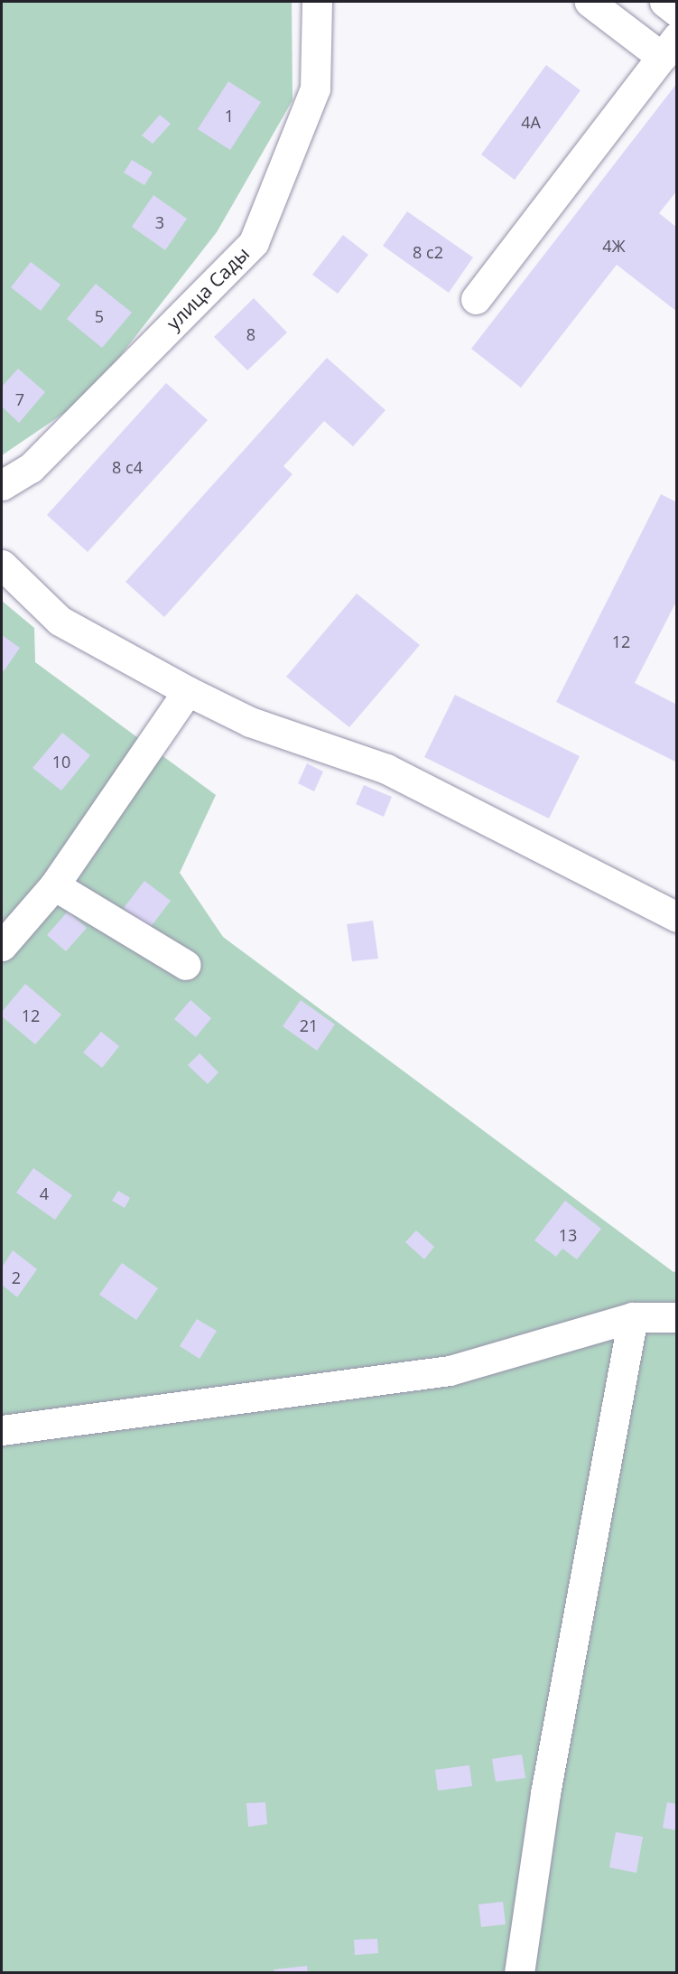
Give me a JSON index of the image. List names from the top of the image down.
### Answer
{
  "streets": {
    "street": ["улица Сады"]
  },
  "house_numbers": [
    "1",
    "4А",
    "3",
    "4Ж",
    "8 с2",
    "5",
    "8",
    "7",
    "8 с4",
    "12",
    "10",
    "12",
    "21",
    "4",
    "13",
    "2"
  ]
}
